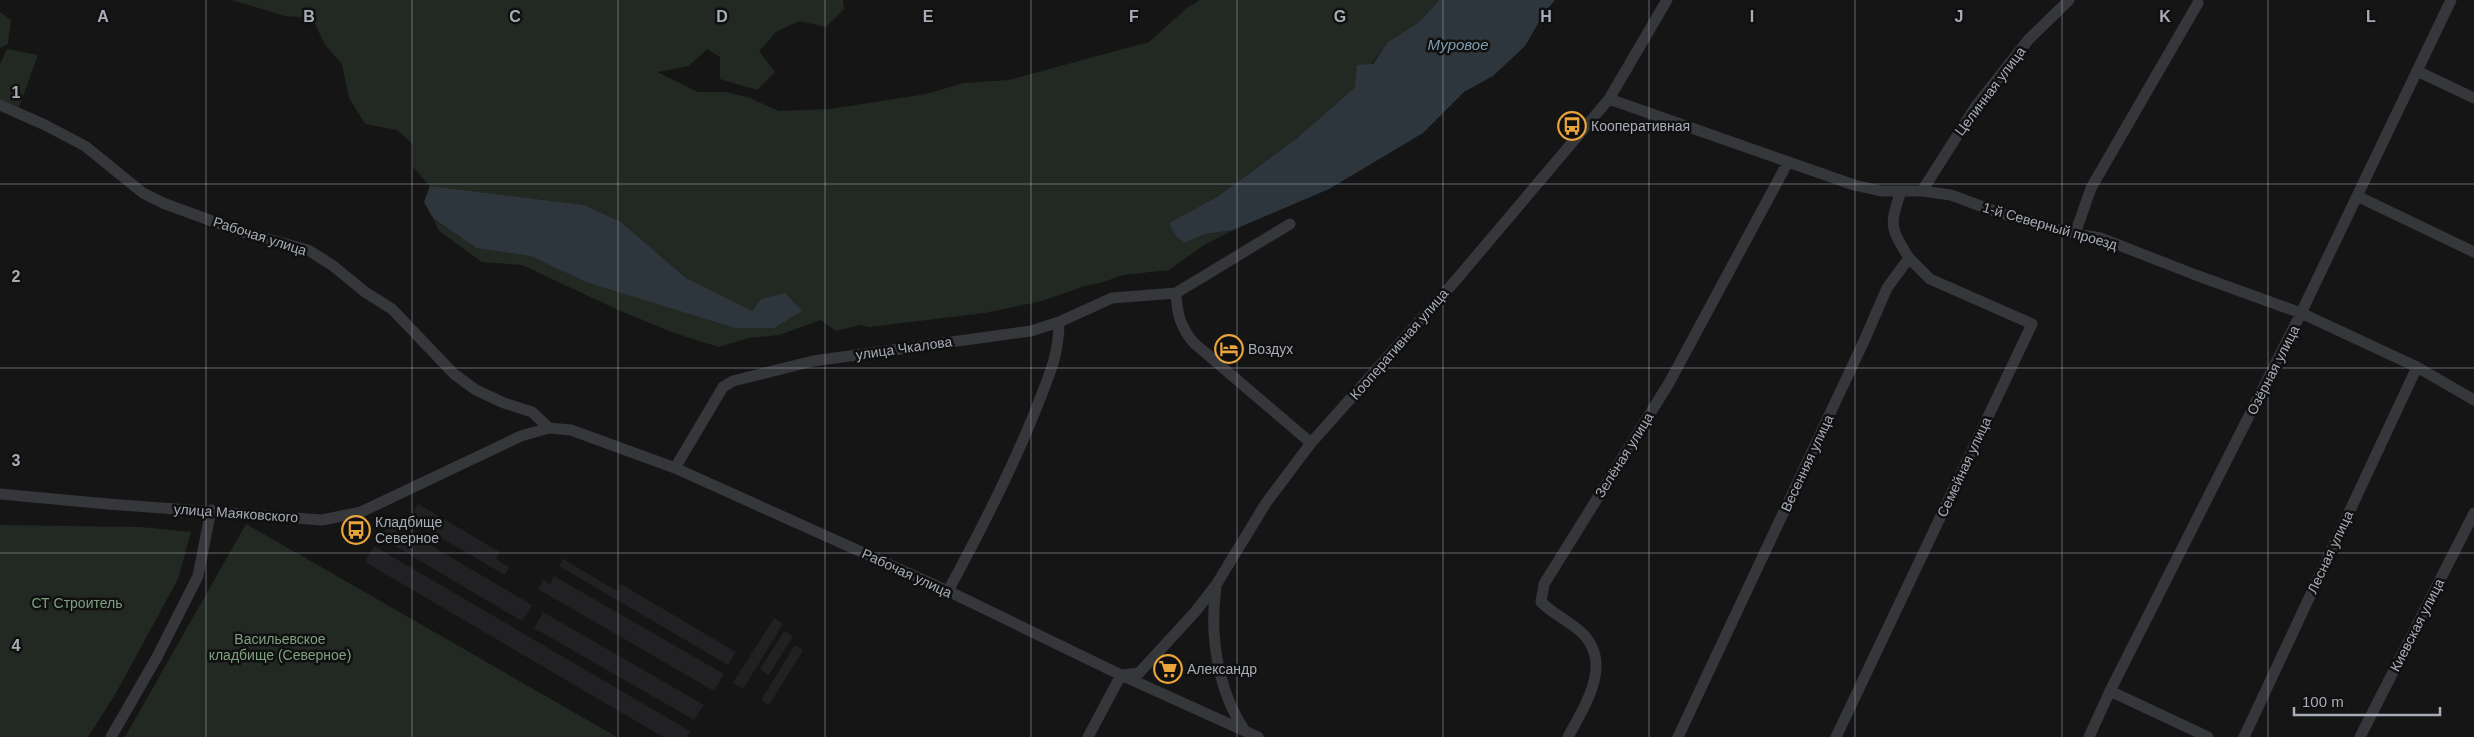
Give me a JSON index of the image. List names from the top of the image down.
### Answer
{
  "streets": {
    "street": [
      "Целинная улица",
      "1-й Северный проезд",
      "Рабочая улица",
      "Кооперативная улица",
      "улица Чкалова",
      "Озёрная улица",
      "Зелёная улица",
      "Весенняя улица",
      "Семейная улица",
      "улица Маяковского",
      "Лесная улица",
      "Киевская улица"
    ]
  },
  "crossings": [
    ["Целинная улица", "1-й Северный проезд"],
    ["1-й Северный проезд", "Кооперативная улица"],
    ["1-й Северный проезд", "Озёрная улица"],
    ["1-й Северный проезд", "Зелёная улица"],
    ["1-й Северный проезд", "Лесная улица"],
    ["Рабочая улица", "Кооперативная улица"],
    ["Рабочая улица", "улица Чкалова"],
    ["Рабочая улица", "улица Маяковского"],
    ["Весенняя улица", "Семейная улица"]
  ],
  "water": ["Муровое"],
  "parks": ["СТ Строитель", "Васильевское кладбище (Северное)"],
  "places": {
    "bus stop": ["Кооперативная", "Кладбище Северное"],
    "hotel": ["Воздух"],
    "supermarket": ["Александр"]
  },
  "scale_bar": "100 m",
  "grid": {
    "columns": [
      "A",
      "B",
      "C",
      "D",
      "E",
      "F",
      "G",
      "H",
      "I",
      "J",
      "K",
      "L"
    ],
    "rows": [
      "1",
      "2",
      "3",
      "4"
    ]
  }
}
